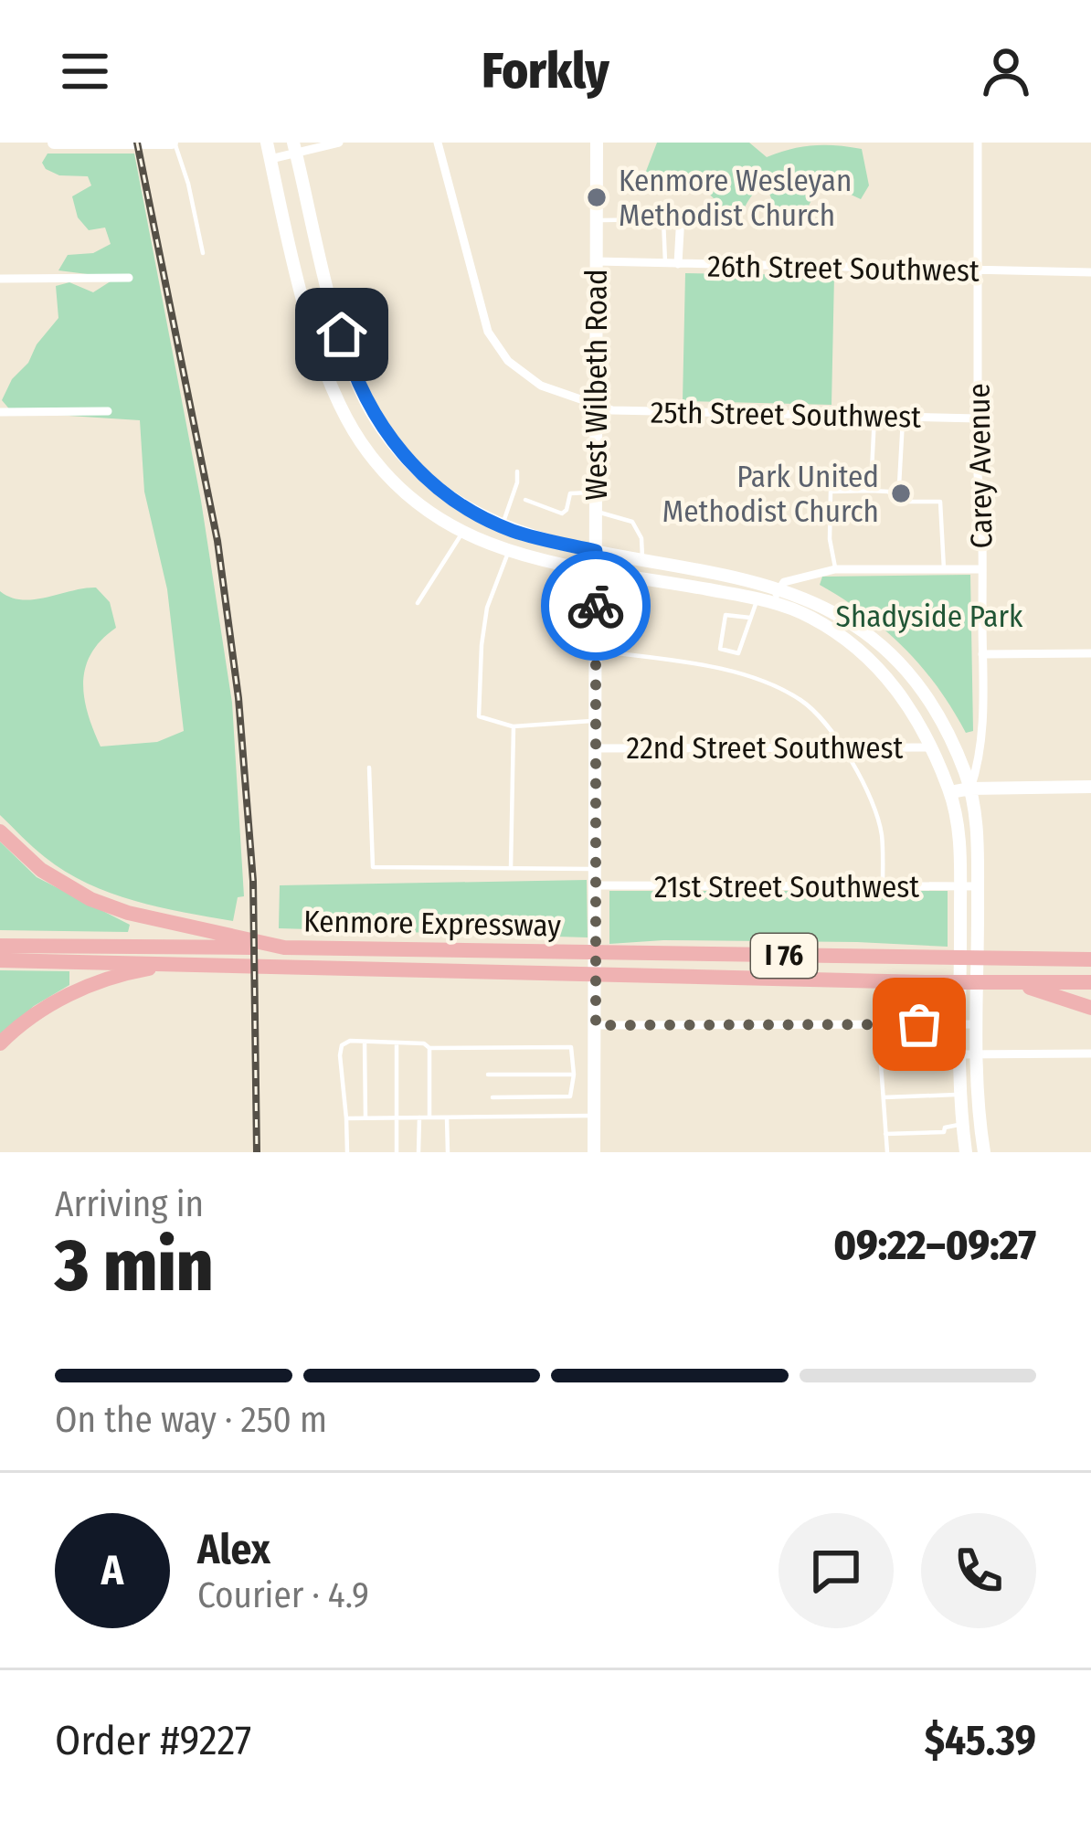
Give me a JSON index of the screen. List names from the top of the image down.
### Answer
{
  "streets": {
    "highway": ["Kenmore Expressway", "I 76"],
    "main road": ["West Wilbeth Road"],
    "street": [
      "26th Street Southwest",
      "25th Street Southwest",
      "Carey Avenue",
      "22nd Street Southwest",
      "21st Street Southwest"
    ]
  },
  "crossings": [
    ["26th Street Southwest", "West Wilbeth Road"],
    ["26th Street Southwest", "Carey Avenue"],
    ["West Wilbeth Road", "25th Street Southwest"],
    ["West Wilbeth Road", "22nd Street Southwest"],
    ["West Wilbeth Road", "21st Street Southwest"],
    ["25th Street Southwest", "Carey Avenue"]
  ],
  "parks": ["Shadyside Park"],
  "places": ["Kenmore Wesleyan Methodist Church", "Park United Methodist Church"],
  "page": {
    "header": "Forkly",
    "heading": ["3 min", "Arriving in", "09:22–09:27"],
    "panel": [
      "Alex",
      "Courier · 4.9",
      "Order #9227",
      "$45.39"
    ],
    "bar": "On the way · 250 m",
    "round": "A"
  }
}
